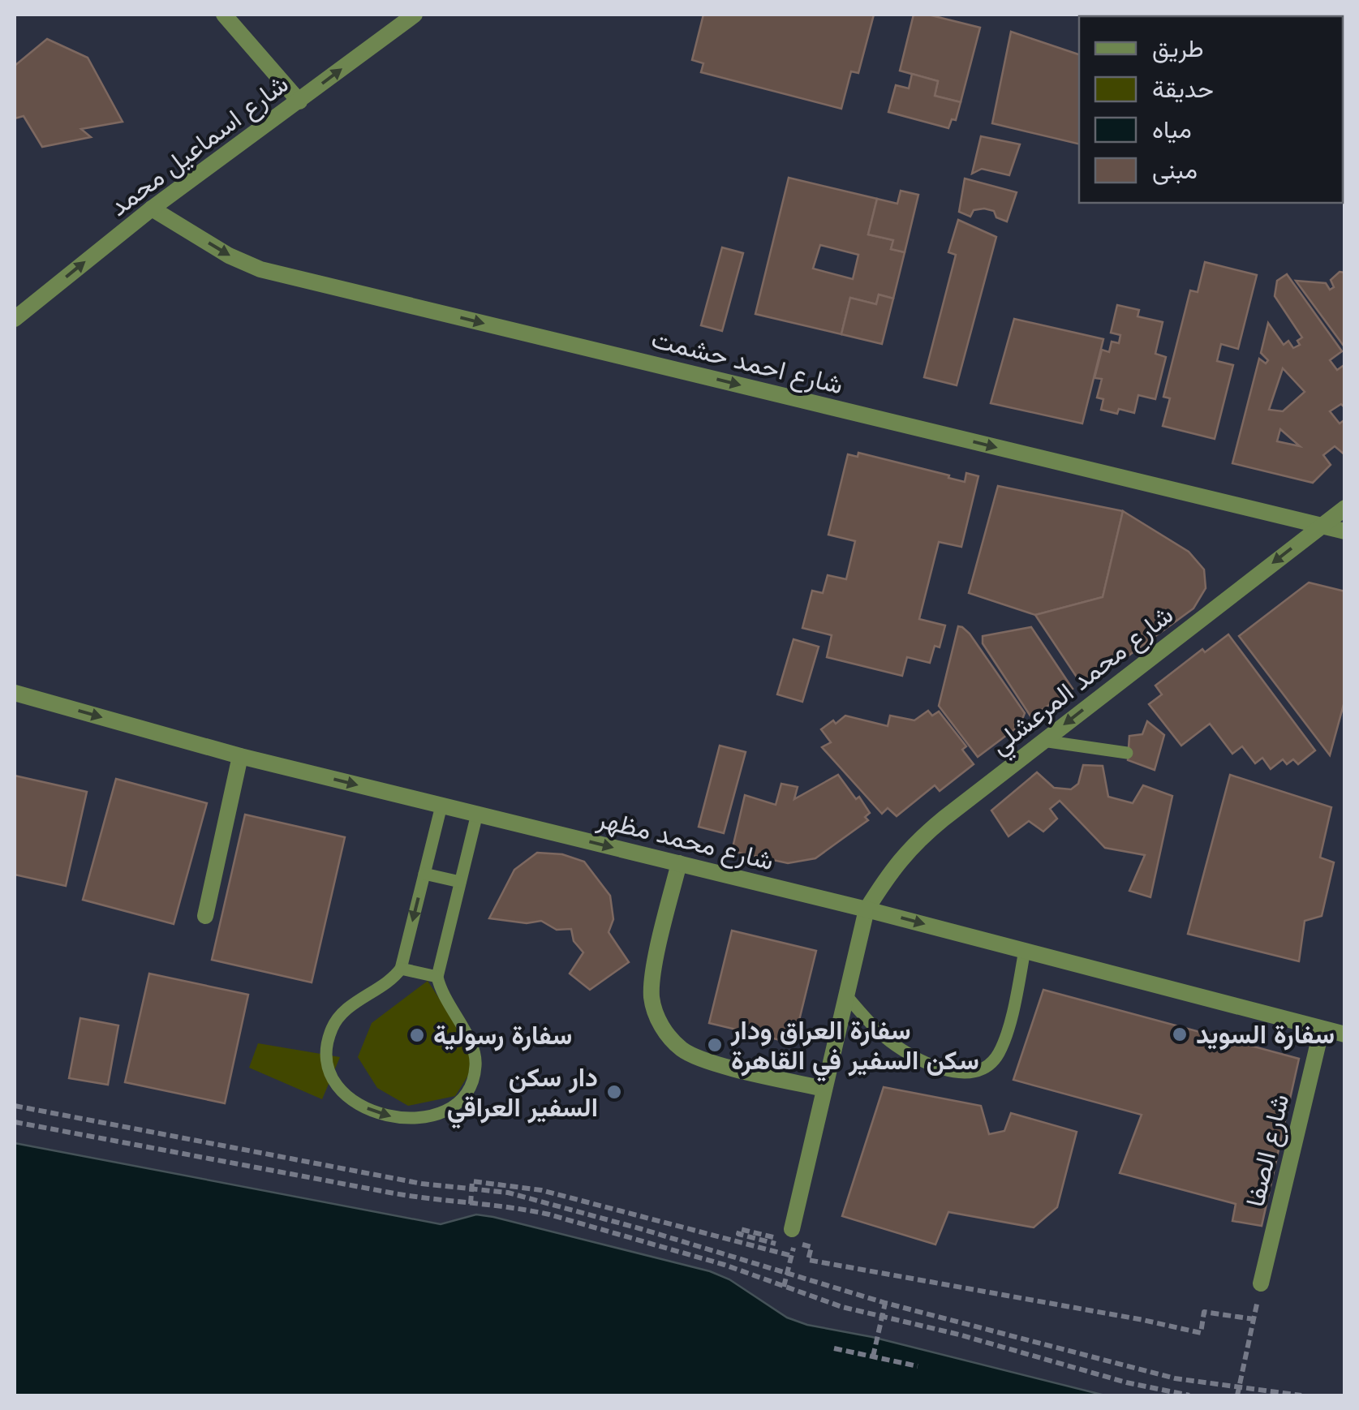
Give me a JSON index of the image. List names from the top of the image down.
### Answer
{
  "streets": {
    "street": [
      "شارع اسماعيل محمد",
      "شارع احمد حشمت",
      "شارع محمد المرعشلي",
      "شارع محمد مظهر",
      "شارع الصفا"
    ]
  },
  "crossings": [
    ["شارع اسماعيل محمد", "شارع احمد حشمت"],
    ["شارع احمد حشمت", "شارع محمد المرعشلي"],
    ["شارع محمد المرعشلي", "شارع محمد مظهر"],
    ["شارع محمد مظهر", "شارع الصفا"]
  ],
  "one_way": [
    "شارع اسماعيل محمد",
    "شارع احمد حشمت",
    "شارع محمد المرعشلي",
    "شارع محمد مظهر"
  ],
  "places": [
    "سفارة السويد",
    "سفارة رسولية",
    "سفارة العراق ودار سكن السفير في القاهرة",
    "دار سكن السفير العراقي"
  ],
  "legend": [
    "طريق",
    "حديقة",
    "مياه",
    "مبنى"
  ]
}
